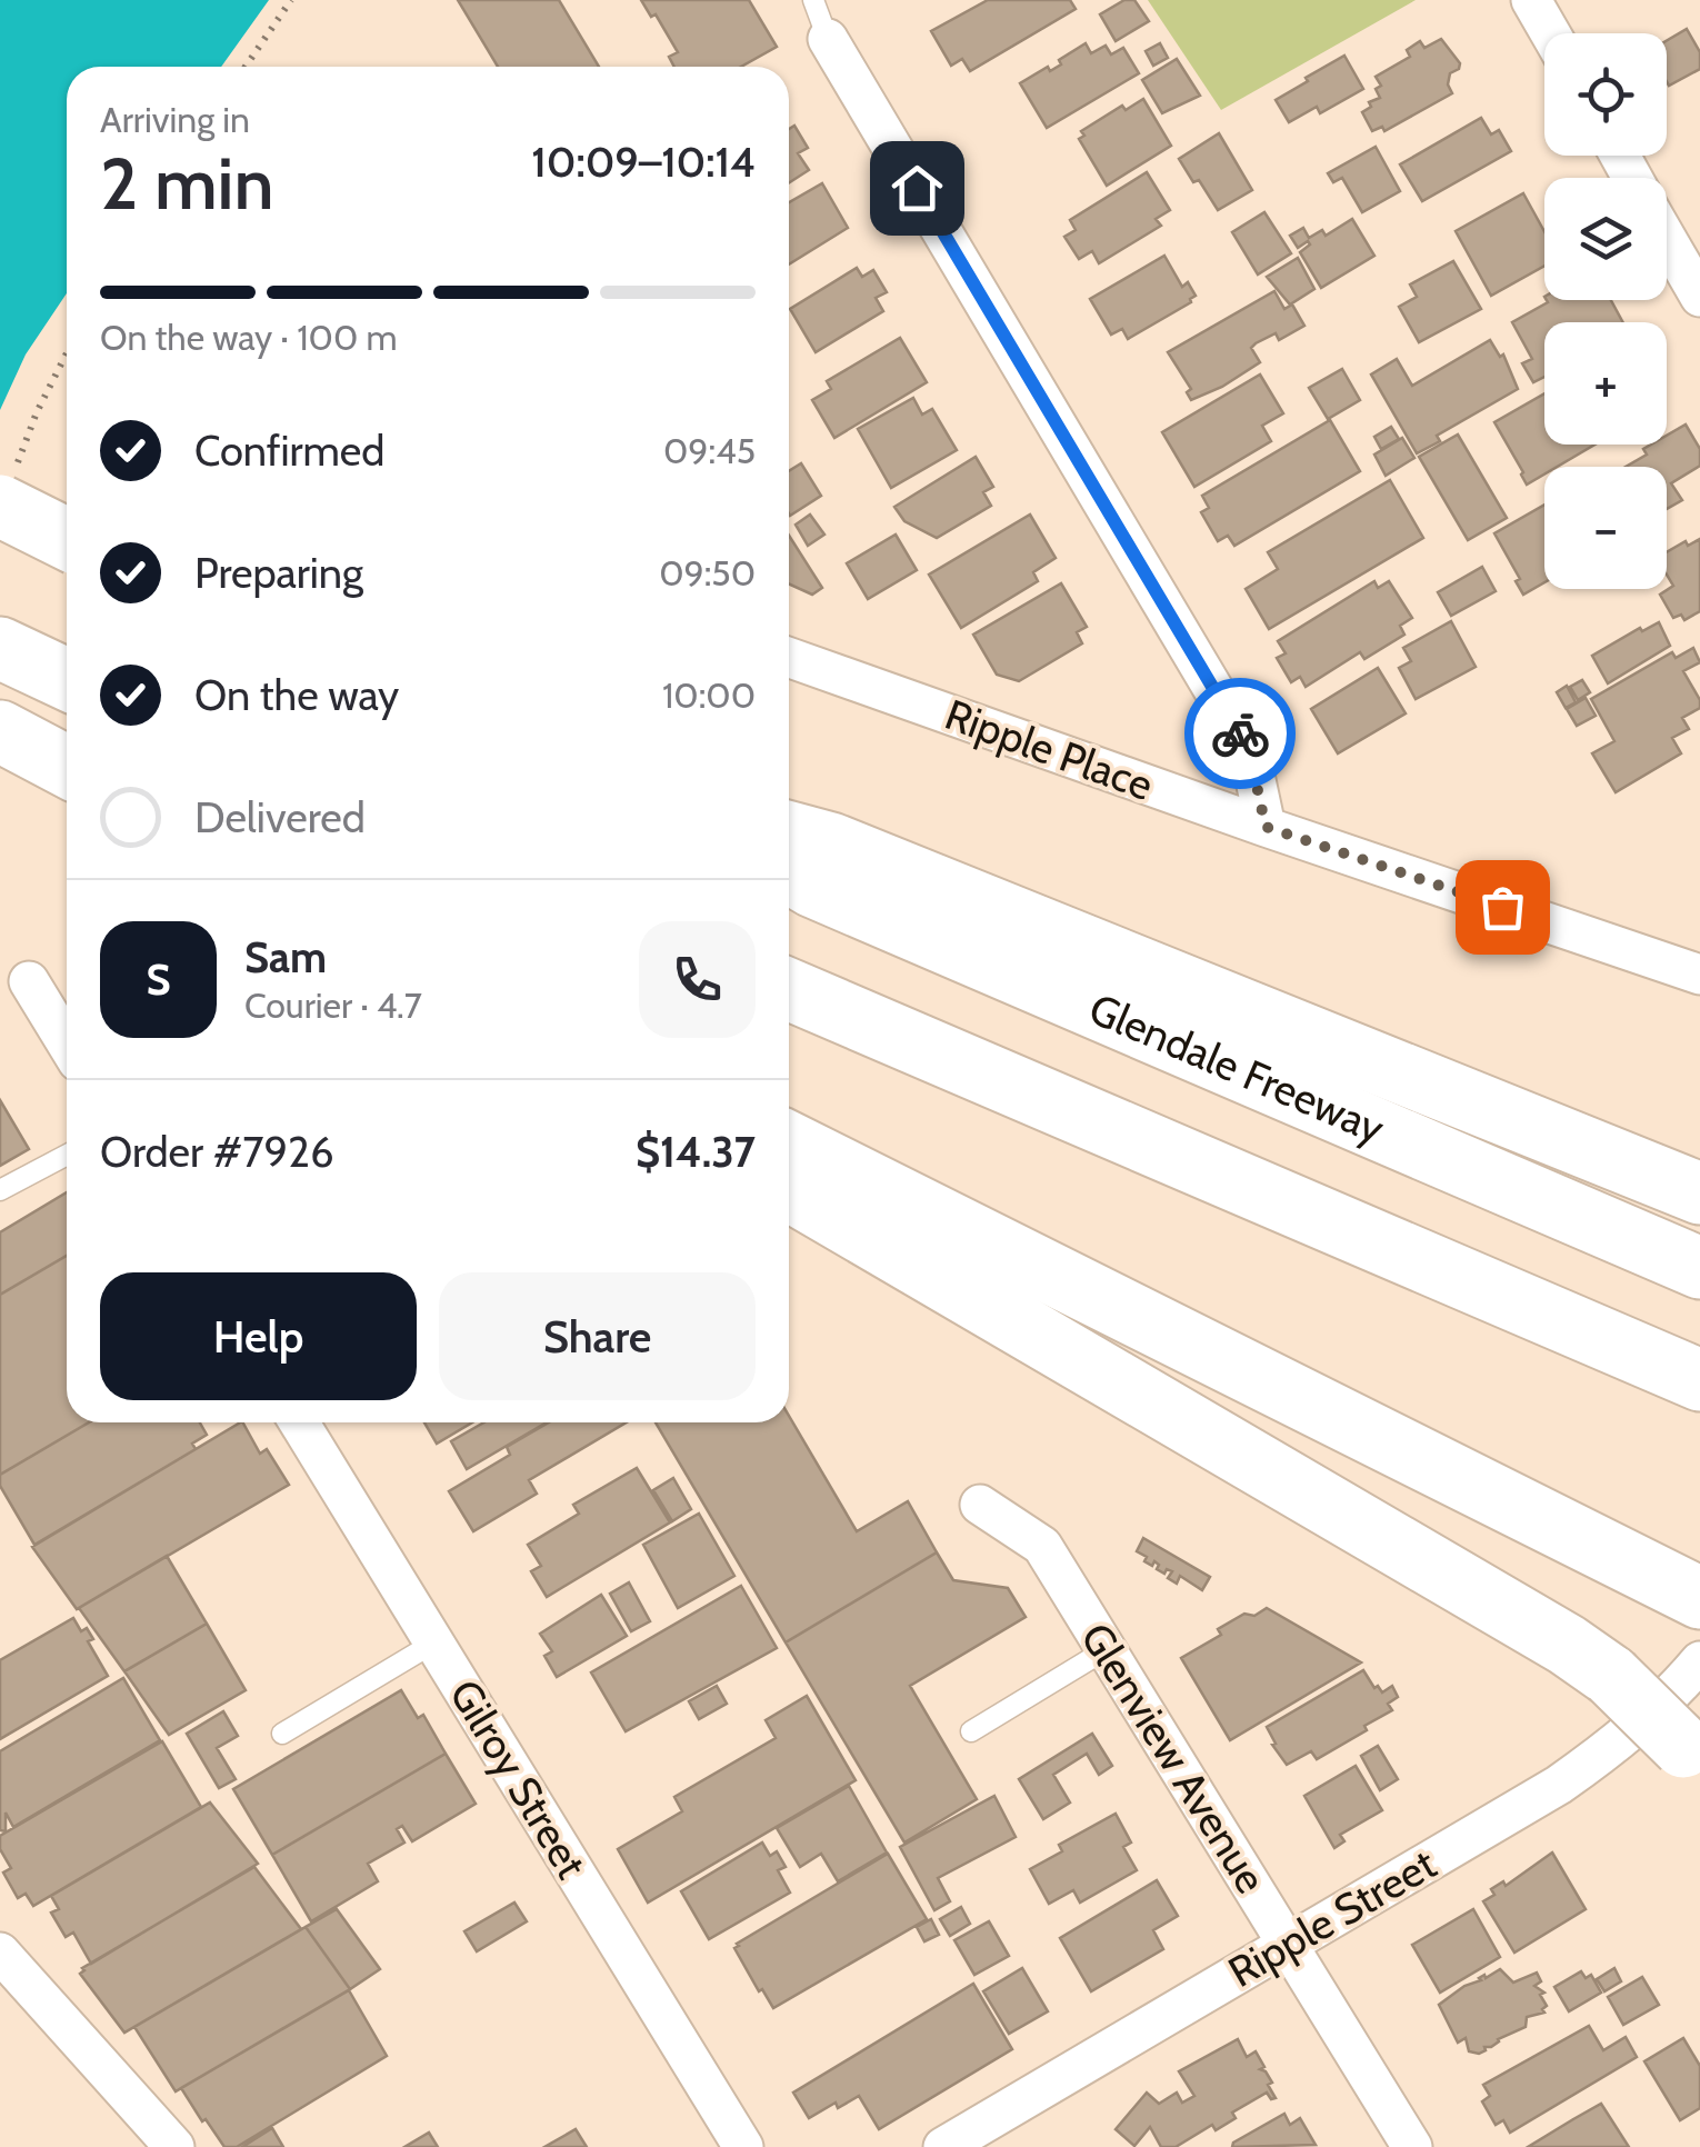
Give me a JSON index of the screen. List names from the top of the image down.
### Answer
{
  "streets": {
    "highway": ["Glendale Freeway"],
    "street": [
      "Ripple Place",
      "Glenview Avenue",
      "Gilroy Street",
      "Ripple Street"
    ]
  },
  "crossings": [
    ["Glenview Avenue", "Ripple Street"]
  ],
  "page": {
    "map_buttons": ["+", "−"],
    "heading": ["2 min", "Arriving in", "10:09–10:14"],
    "panel": [
      "Sam",
      "Courier · 4.7",
      "Order #7926",
      "$14.37"
    ],
    "bar": "On the way · 100 m",
    "list": [
      ["Confirmed", "09:45"],
      ["Preparing", "09:50"],
      ["On the way", "10:00"],
      "Delivered"
    ],
    "round": "S",
    "buttons": ["Help", "Share"]
  }
}
